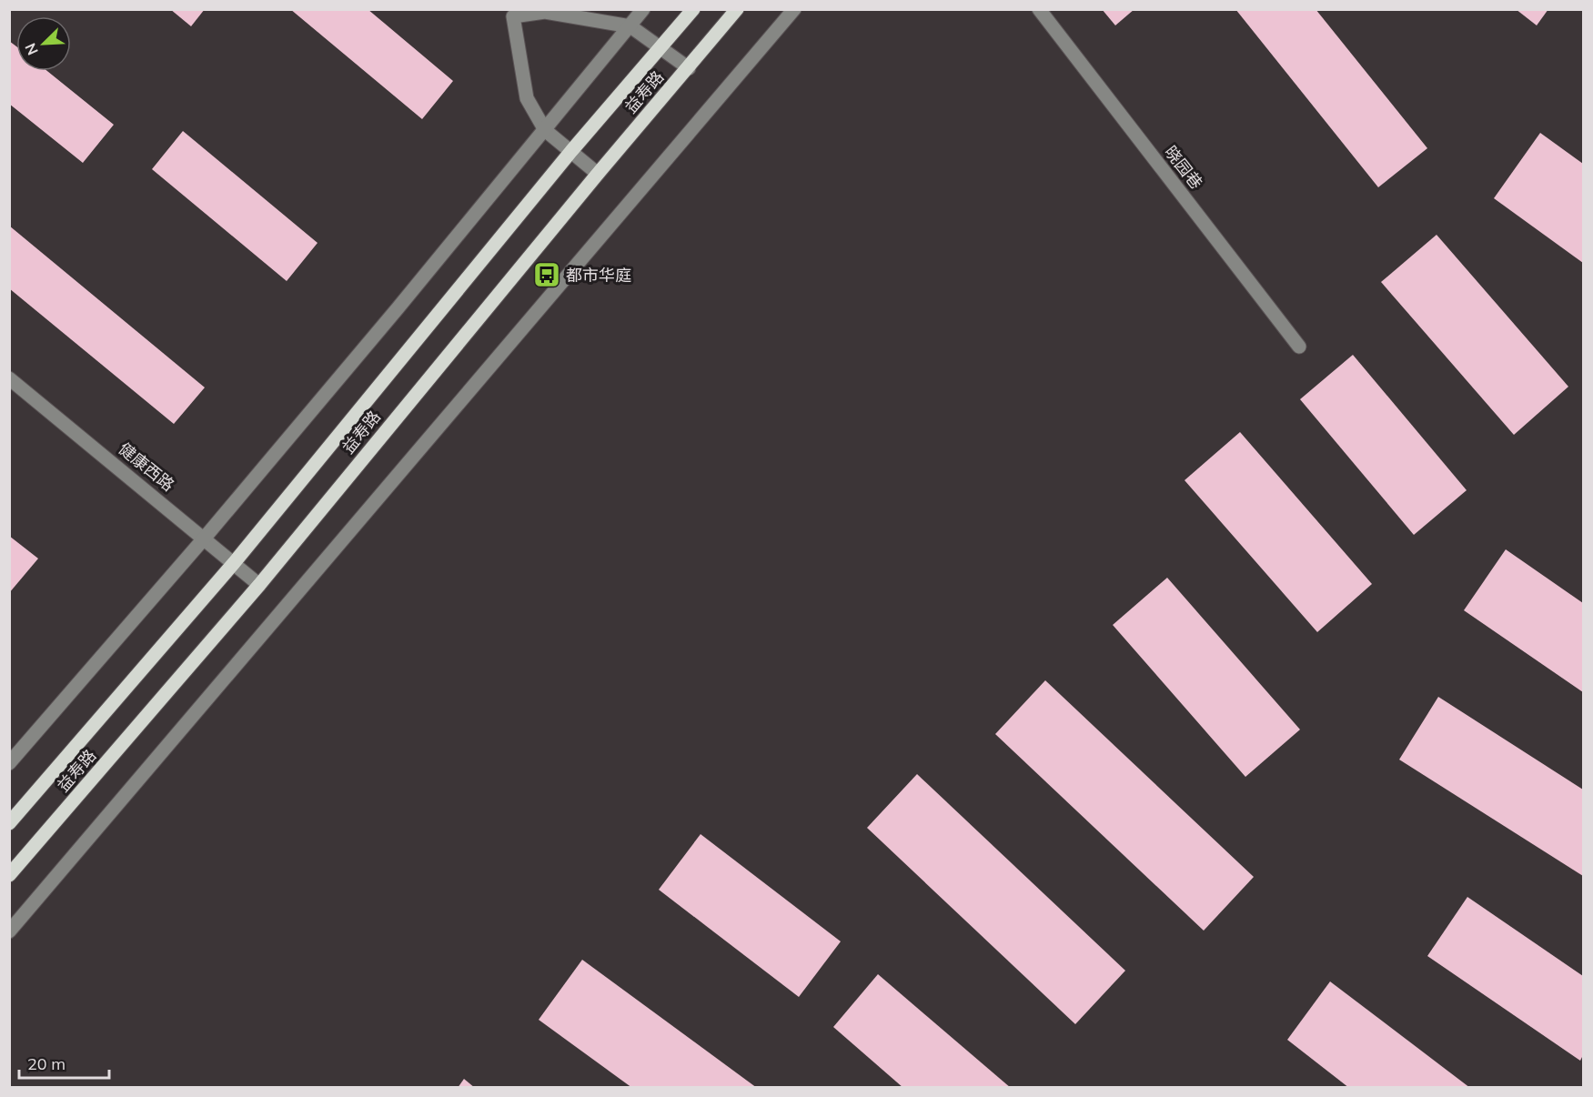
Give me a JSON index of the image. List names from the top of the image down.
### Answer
{
  "streets": {
    "main road": ["益寿路"],
    "street": ["晓园巷", "健康西路"]
  },
  "crossings": [
    ["益寿路", "健康西路"]
  ],
  "places": {
    "bus stop": ["都市华庭"]
  },
  "scale_bar": "20 m",
  "north": "bottom left"
}
